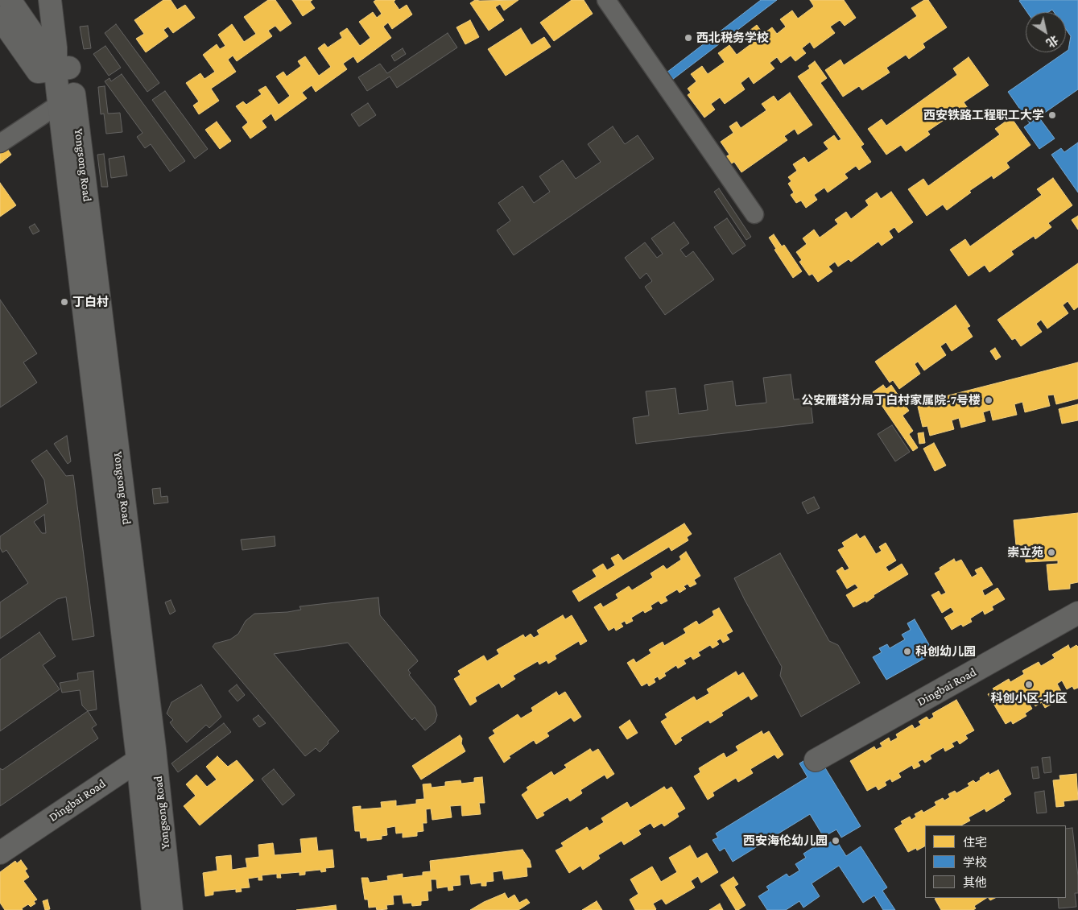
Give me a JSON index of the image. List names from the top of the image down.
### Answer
{
  "streets": {
    "street": ["Yongsong Road", "Dingbai Road"]
  },
  "crossings": [
    ["Yongsong Road", "Dingbai Road"]
  ],
  "places": [
    "西北税务学校",
    "西安铁路工程职工大学",
    "丁白村",
    "公安雁塔分局丁白村家属院-7号楼",
    "崇立苑",
    "科创幼儿园",
    "科创小区-北区",
    "西安海伦幼儿园"
  ],
  "legend": ["住宅", "学校", "其他"],
  "north": "bottom right"
}
